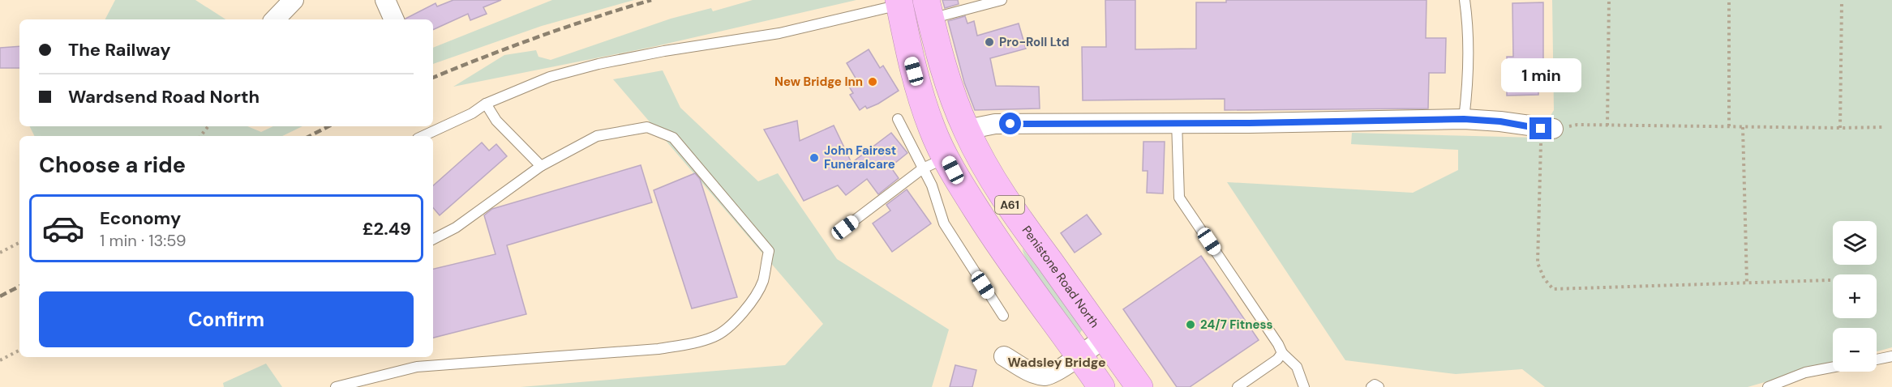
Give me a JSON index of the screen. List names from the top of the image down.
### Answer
{
  "streets": {
    "highway": ["A61", "Penistone Road North"]
  },
  "crossings": [
    ["A61", "Penistone Road North"]
  ],
  "districts": ["Wadsley Bridge"],
  "places": [
    "Pro-Roll Ltd",
    "New Bridge Inn",
    "John Fairest Funeralcare",
    "24/7 Fitness"
  ],
  "page": {
    "banner": ["The Railway", "Wardsend Road North"],
    "bubble": "1 min",
    "heading": "Choose a ride",
    "list": [
      {
        "name": "Economy",
        "note": "1 min · 13:59",
        "value": "£2.49"
      }
    ],
    "map_buttons": ["+", "−"],
    "buttons": "Confirm"
  }
}
